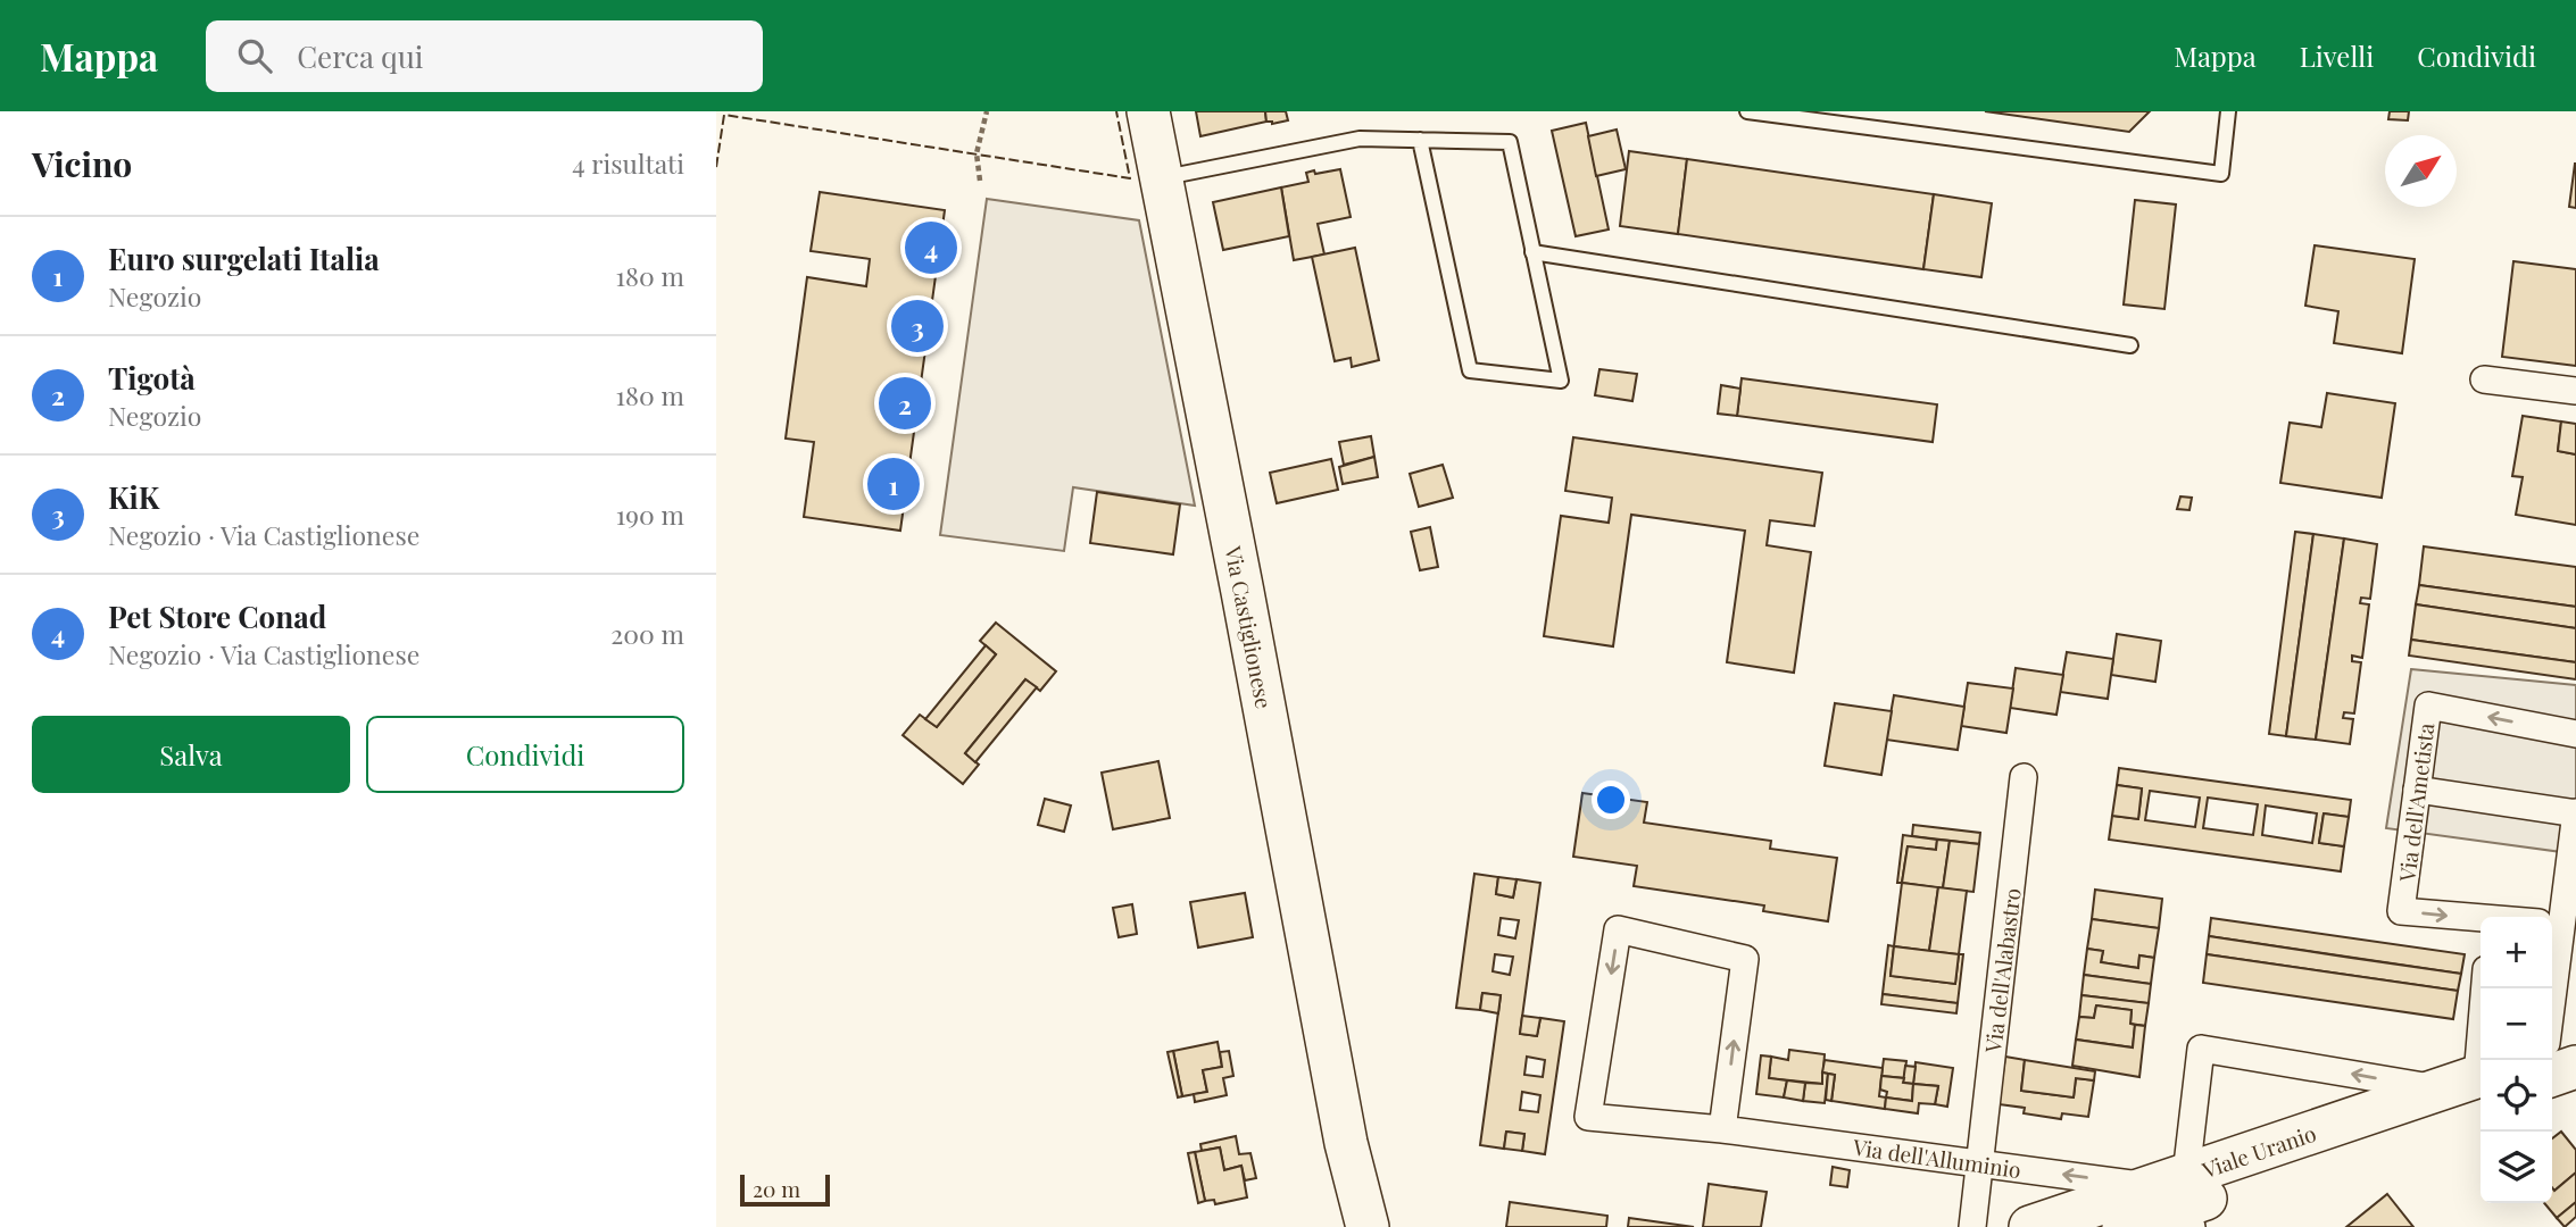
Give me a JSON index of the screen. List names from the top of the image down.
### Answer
{
  "streets": {
    "main road": ["Via Castiglionese", "Viale Uranio"],
    "street": ["Via dell'Ametista", "Via dell'Alabastro", "Via dell'Alluminio"]
  },
  "crossings": [
    ["Via dell'Alabastro", "Via dell'Alluminio"],
    ["Viale Uranio", "Via dell'Alluminio"]
  ],
  "scale_bar": "20 m",
  "north": "top right",
  "page": {
    "header": "Mappa",
    "search": "Cerca qui",
    "nav": ["Mappa", "Livelli", "Condividi"],
    "heading": ["Vicino", "4 risultati"],
    "list": [
      {
        "mark": "1",
        "name": "Euro surgelati Italia",
        "note": "Negozio",
        "value": "180 m"
      },
      {
        "mark": "2",
        "name": "Tigotà",
        "note": "Negozio",
        "value": "180 m"
      },
      {
        "mark": "3",
        "name": "KiK",
        "note": "Negozio · Via Castiglionese",
        "value": "190 m"
      },
      {
        "mark": "4",
        "name": "Pet Store Conad",
        "note": "Negozio · Via Castiglionese",
        "value": "200 m"
      }
    ],
    "pins": [
      "4",
      "3",
      "2",
      "1"
    ],
    "buttons": ["Salva", "Condividi"],
    "map_buttons": ["+", "−"],
    "scale": "20 m"
  }
}
